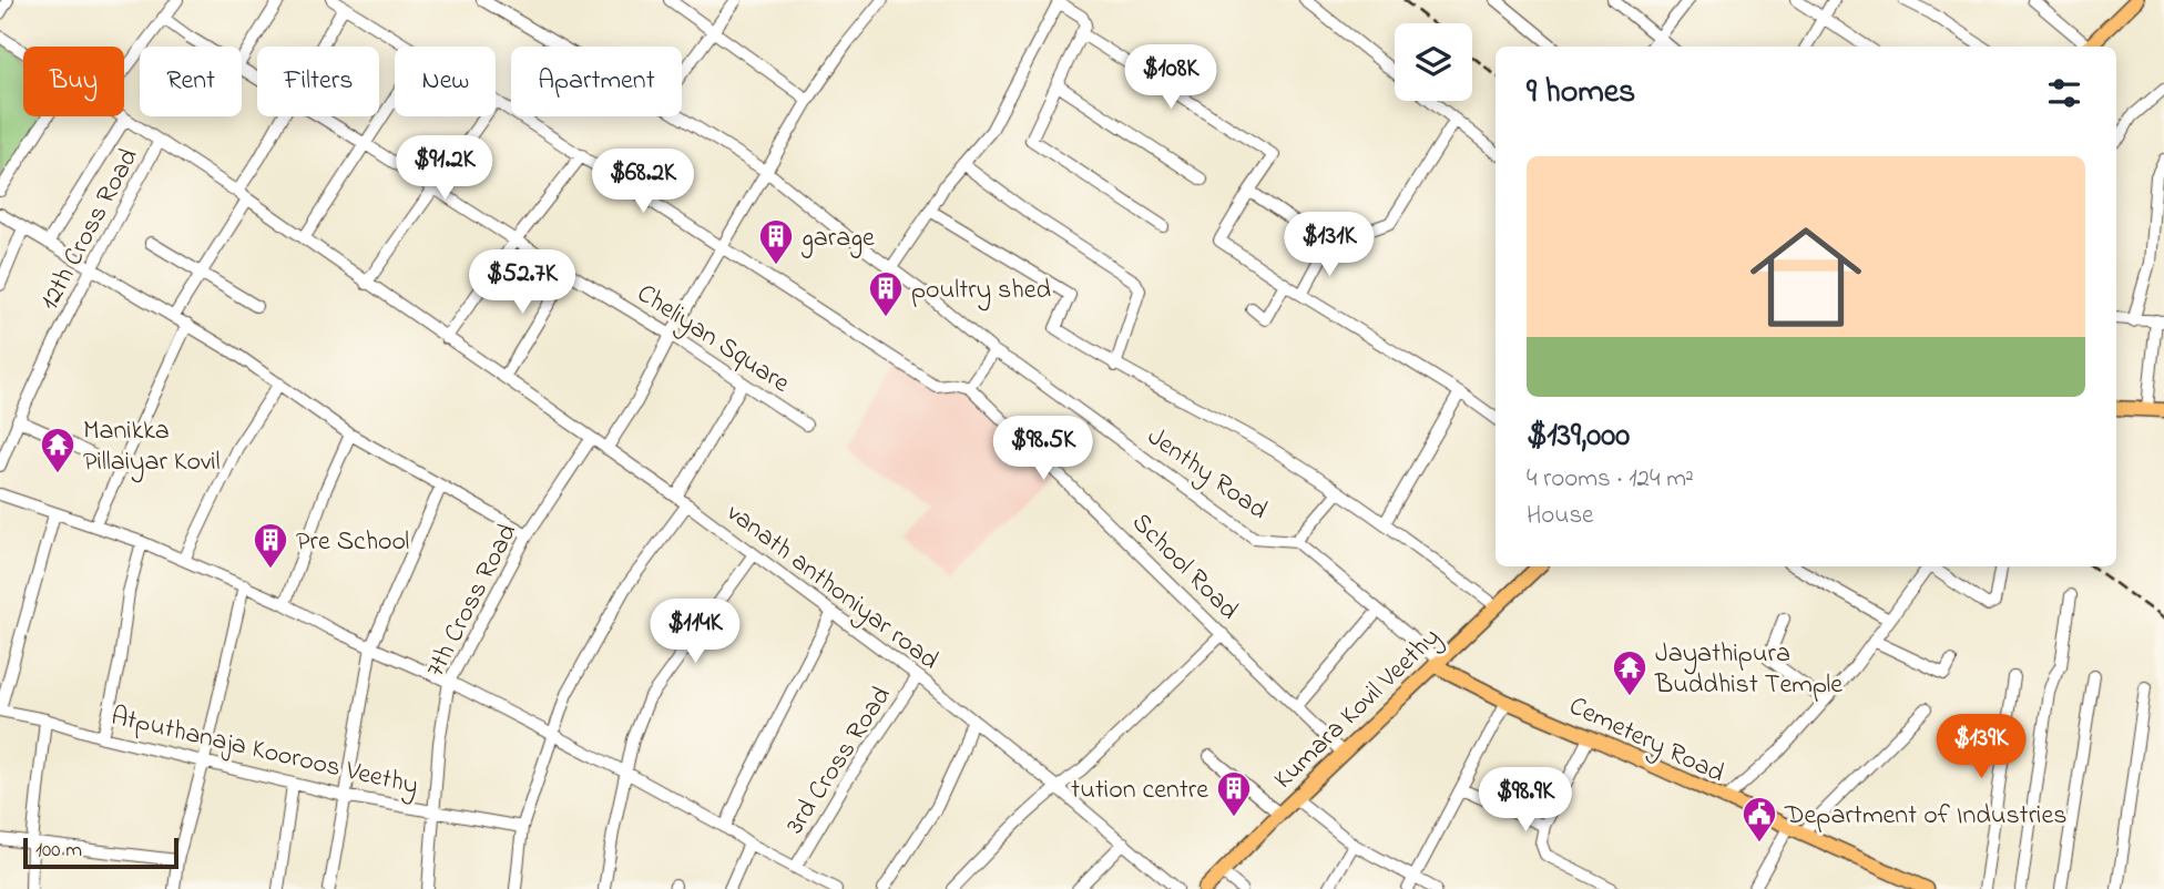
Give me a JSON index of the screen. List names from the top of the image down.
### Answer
{
  "streets": {
    "main road": ["Kumara Kovil Veethy", "Cemetery Road"],
    "street": [
      "12th Cross Road",
      "Cheliyan Square",
      "Jenthy Road",
      "School Road",
      "vanath anthoniyar road",
      "7th Cross Road",
      "Atputhanaja Kooroos Veethy",
      "3rd Cross Road"
    ]
  },
  "crossings": [
    ["12th Cross Road", "vanath anthoniyar road"],
    ["School Road", "Kumara Kovil Veethy"],
    ["vanath anthoniyar road", "7th Cross Road"],
    ["vanath anthoniyar road", "3rd Cross Road"],
    ["7th Cross Road", "Atputhanaja Kooroos Veethy"],
    ["Kumara Kovil Veethy", "Cemetery Road"]
  ],
  "places": {
    "building": [
      "garage",
      "poultry shed",
      "Pre School",
      "tution centre"
    ],
    "temple": ["Manikka Pillaiyar Kovil", "Jayathipura Buddhist Temple"],
    "public building": ["Department of Industries"]
  },
  "scale_bar": "100 m",
  "page": {
    "price": [
      "$108K",
      "$91.2K",
      "$68.2K",
      "$131K",
      "$52.7K",
      "$98.5K",
      "$114K",
      "$139K",
      "$98.9K"
    ],
    "chip": [
      "Buy",
      "Rent",
      "Filters",
      "New",
      "Apartment"
    ],
    "heading": "9 homes",
    "list": [
      {
        "name": "$139,000",
        "note": "4 rooms · 124 m² · House"
      }
    ],
    "scale": "100 m"
  }
}
